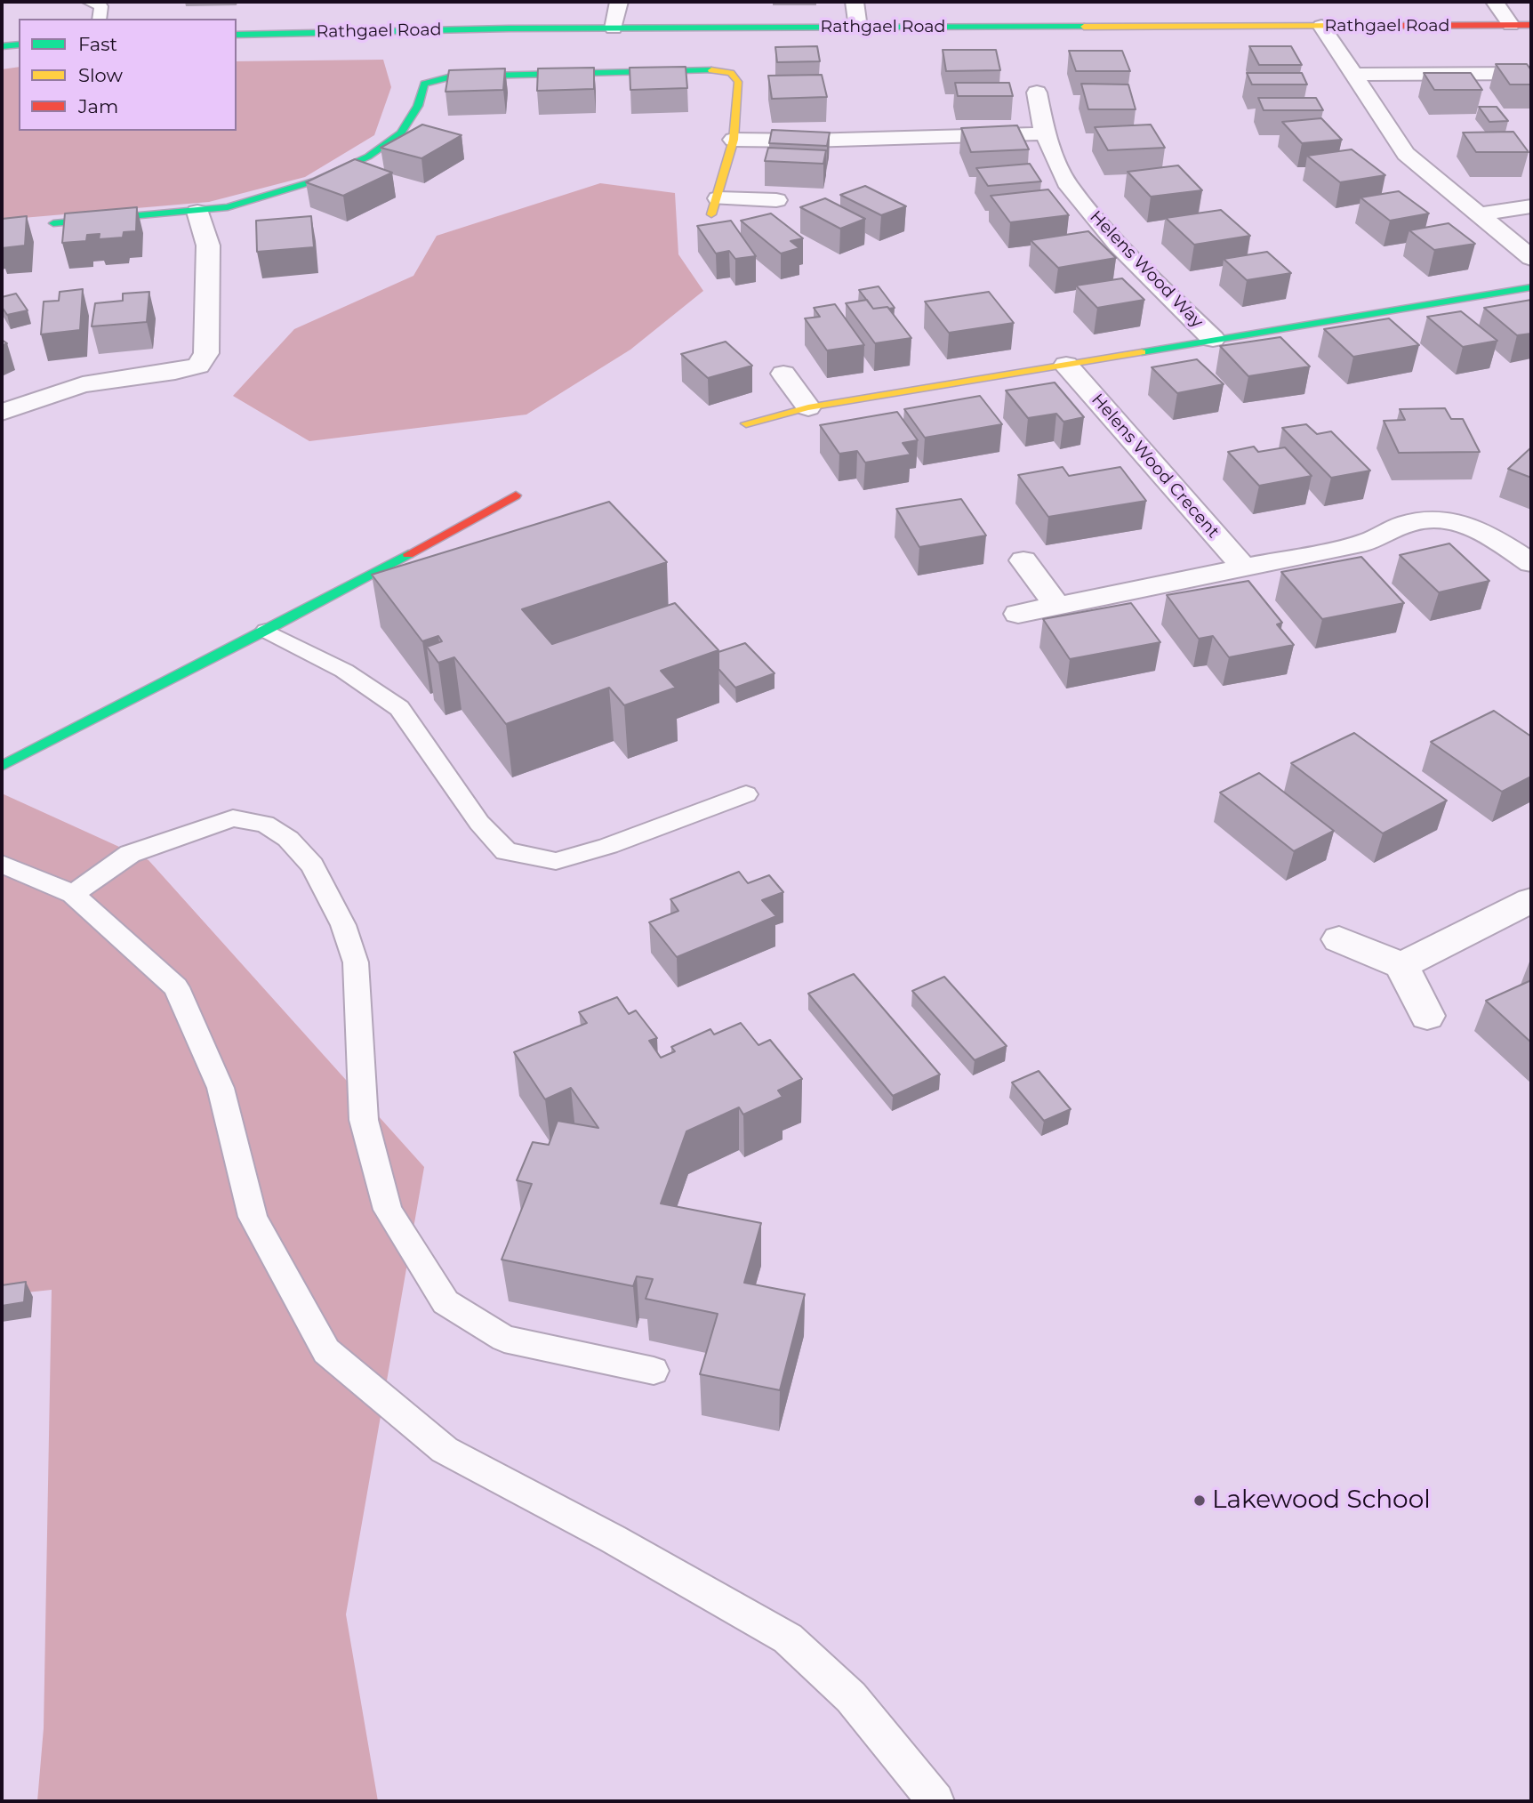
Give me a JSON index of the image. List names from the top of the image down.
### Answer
{
  "streets": {
    "street": ["Rathgael Road", "Helens Wood Way", "Helens Wood Crecent"]
  },
  "places": ["Lakewood School"],
  "legend": ["Fast", "Slow", "Jam"]
}
